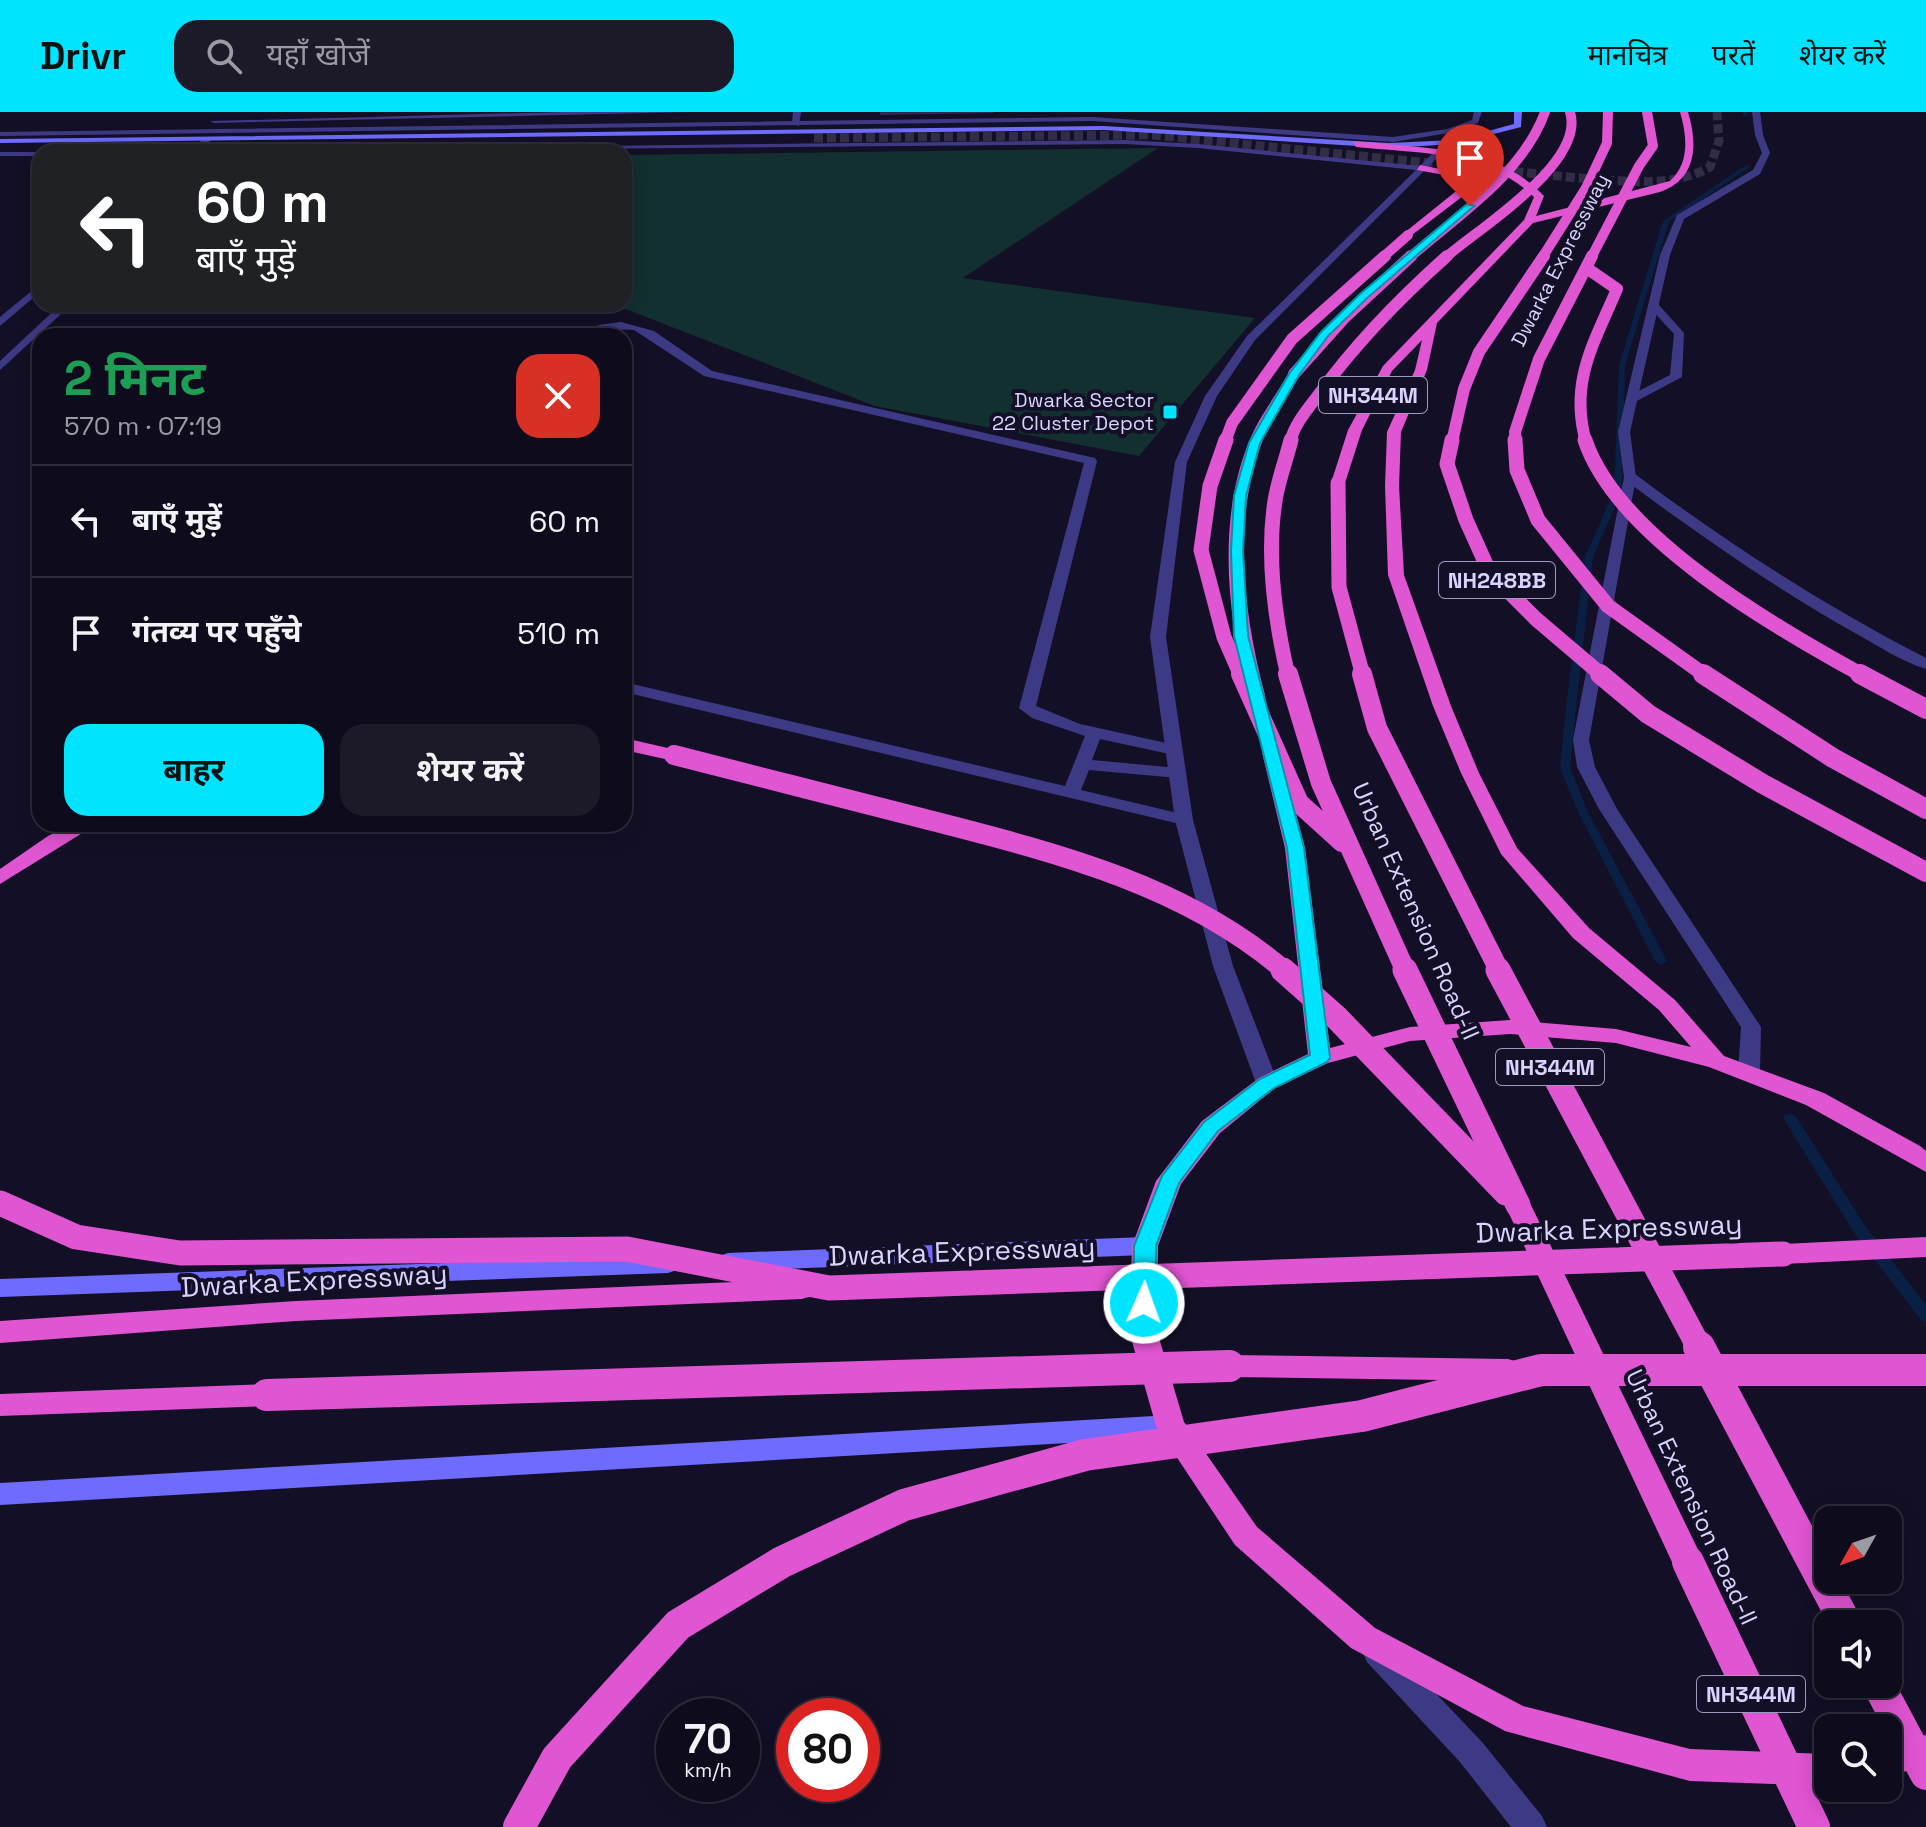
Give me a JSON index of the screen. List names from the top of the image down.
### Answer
{
  "streets": {
    "highway": [
      "Dwarka Expressway",
      "NH344M",
      "NH248BB",
      "Urban Extension Road-II"
    ]
  },
  "places": {
    "transit": ["Dwarka Sector 22 Cluster Depot"]
  },
  "north": "bottom left",
  "page": {
    "header": "Drivr",
    "search": "यहाँ खोजें",
    "nav": ["मानचित्र", "परतें", "शेयर करें"],
    "turn": ["60 m", "बाएँ मुड़ें"],
    "heading": ["2 मिनट", "570 m · 07:19"],
    "list": [
      {
        "name": "बाएँ मुड़ें",
        "value": "60 m"
      },
      {
        "name": "गंतव्य पर पहुँचे",
        "value": "510 m"
      }
    ],
    "buttons": ["बाहर", "शेयर करें"],
    "speed": "70 km/h",
    "limit": "80"
  }
}
